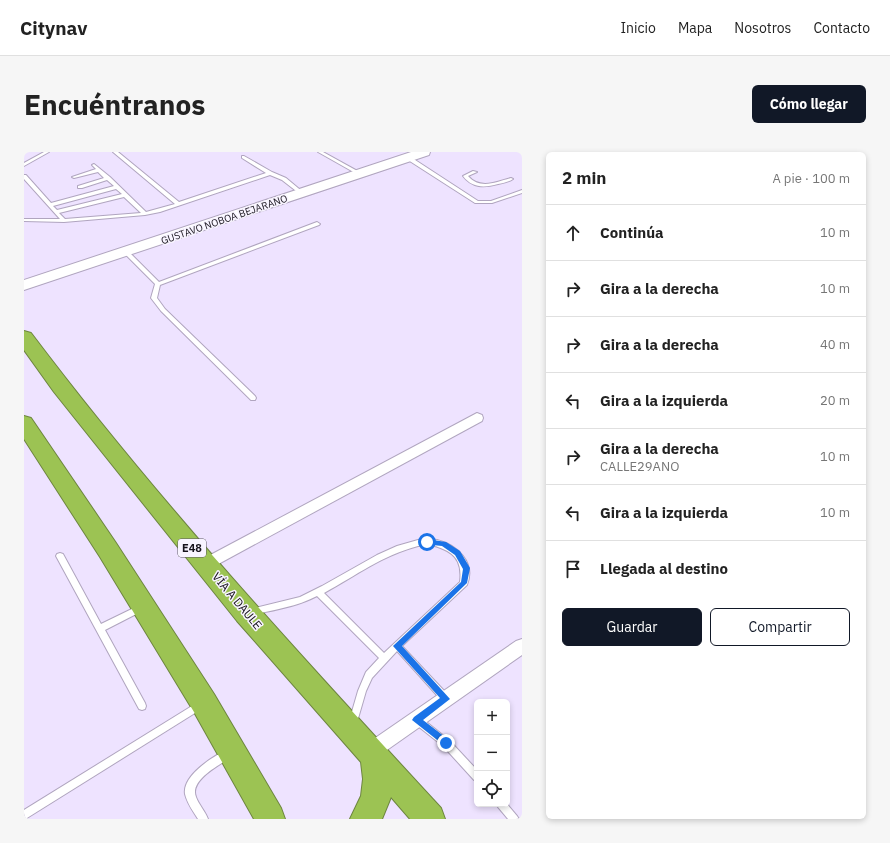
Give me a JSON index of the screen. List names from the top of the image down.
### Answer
{
  "streets": {
    "highway": ["E48", "VÍA A DAULE"],
    "street": ["GUSTAVO NOBOA BEJARANO"]
  },
  "page": {
    "header": "Citynav",
    "nav": [
      "Inicio",
      "Mapa",
      "Nosotros",
      "Contacto"
    ],
    "buttons": [
      "Cómo llegar",
      ["Guardar", "Compartir"]
    ],
    "title": "Encuéntranos",
    "heading": ["2 min", "A pie · 100 m"],
    "list": [
      ["Continúa", "10 m"],
      ["Gira a la derecha", "10 m"],
      ["Gira a la derecha", "40 m"],
      ["Gira a la izquierda", "20 m"],
      ["Gira a la derecha", "CALLE29ANO", "10 m"],
      ["Gira a la izquierda", "10 m"],
      "Llegada al destino"
    ],
    "map_buttons": ["+", "−"]
  }
}
